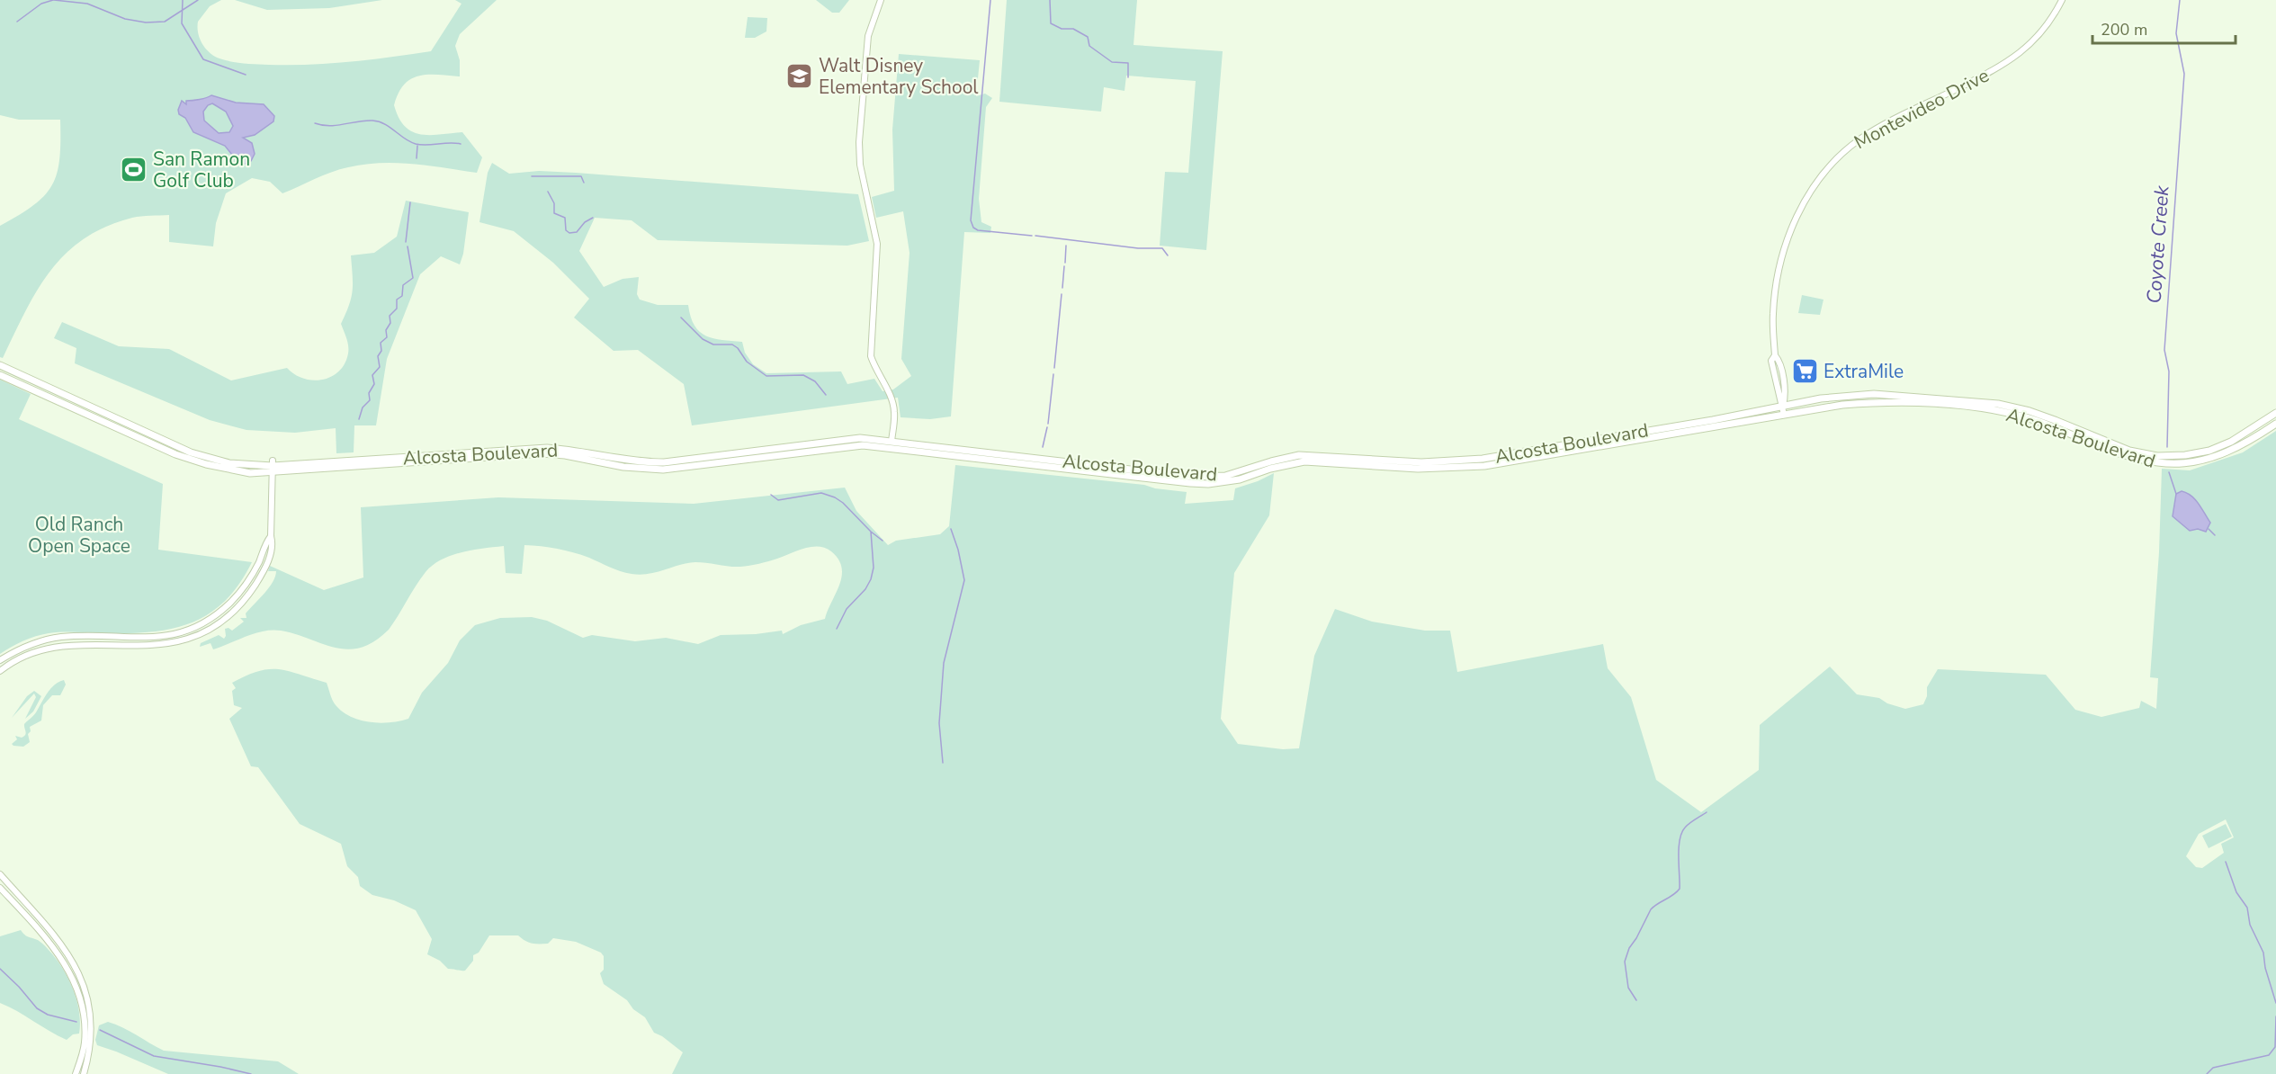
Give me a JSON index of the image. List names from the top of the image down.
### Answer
{
  "streets": {
    "main road": ["Alcosta Boulevard"],
    "street": ["Montevideo Drive"]
  },
  "crossings": [
    ["Montevideo Drive", "Alcosta Boulevard"]
  ],
  "water": ["Coyote Creek"],
  "parks": ["Old Ranch Open Space"],
  "places": {
    "school or university": ["Walt Disney Elementary School"],
    "sports": ["San Ramon Golf Club"],
    "supermarket": ["ExtraMile"]
  },
  "scale_bar": "200 m"
}
